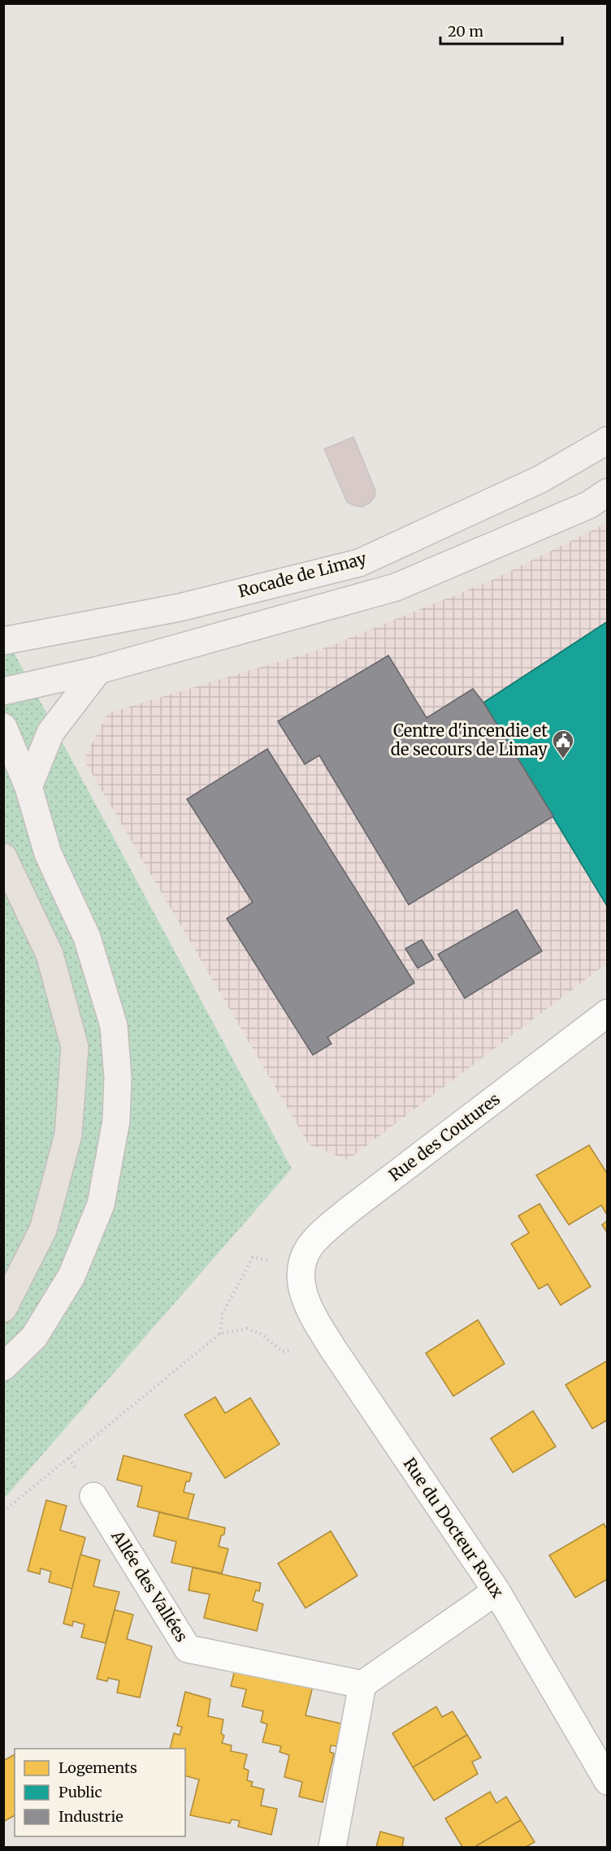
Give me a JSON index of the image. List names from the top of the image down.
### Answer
{
  "streets": {
    "main road": ["Rocade de Limay"],
    "street": ["Rue des Coutures", "Rue du Docteur Roux", "Allée des Vallées"]
  },
  "crossings": [
    ["Rue des Coutures", "Rue du Docteur Roux"]
  ],
  "places": {
    "public building": ["Centre d'incendie et de secours de Limay"]
  },
  "legend": ["Logements", "Public", "Industrie"],
  "scale_bar": "20 m"
}
